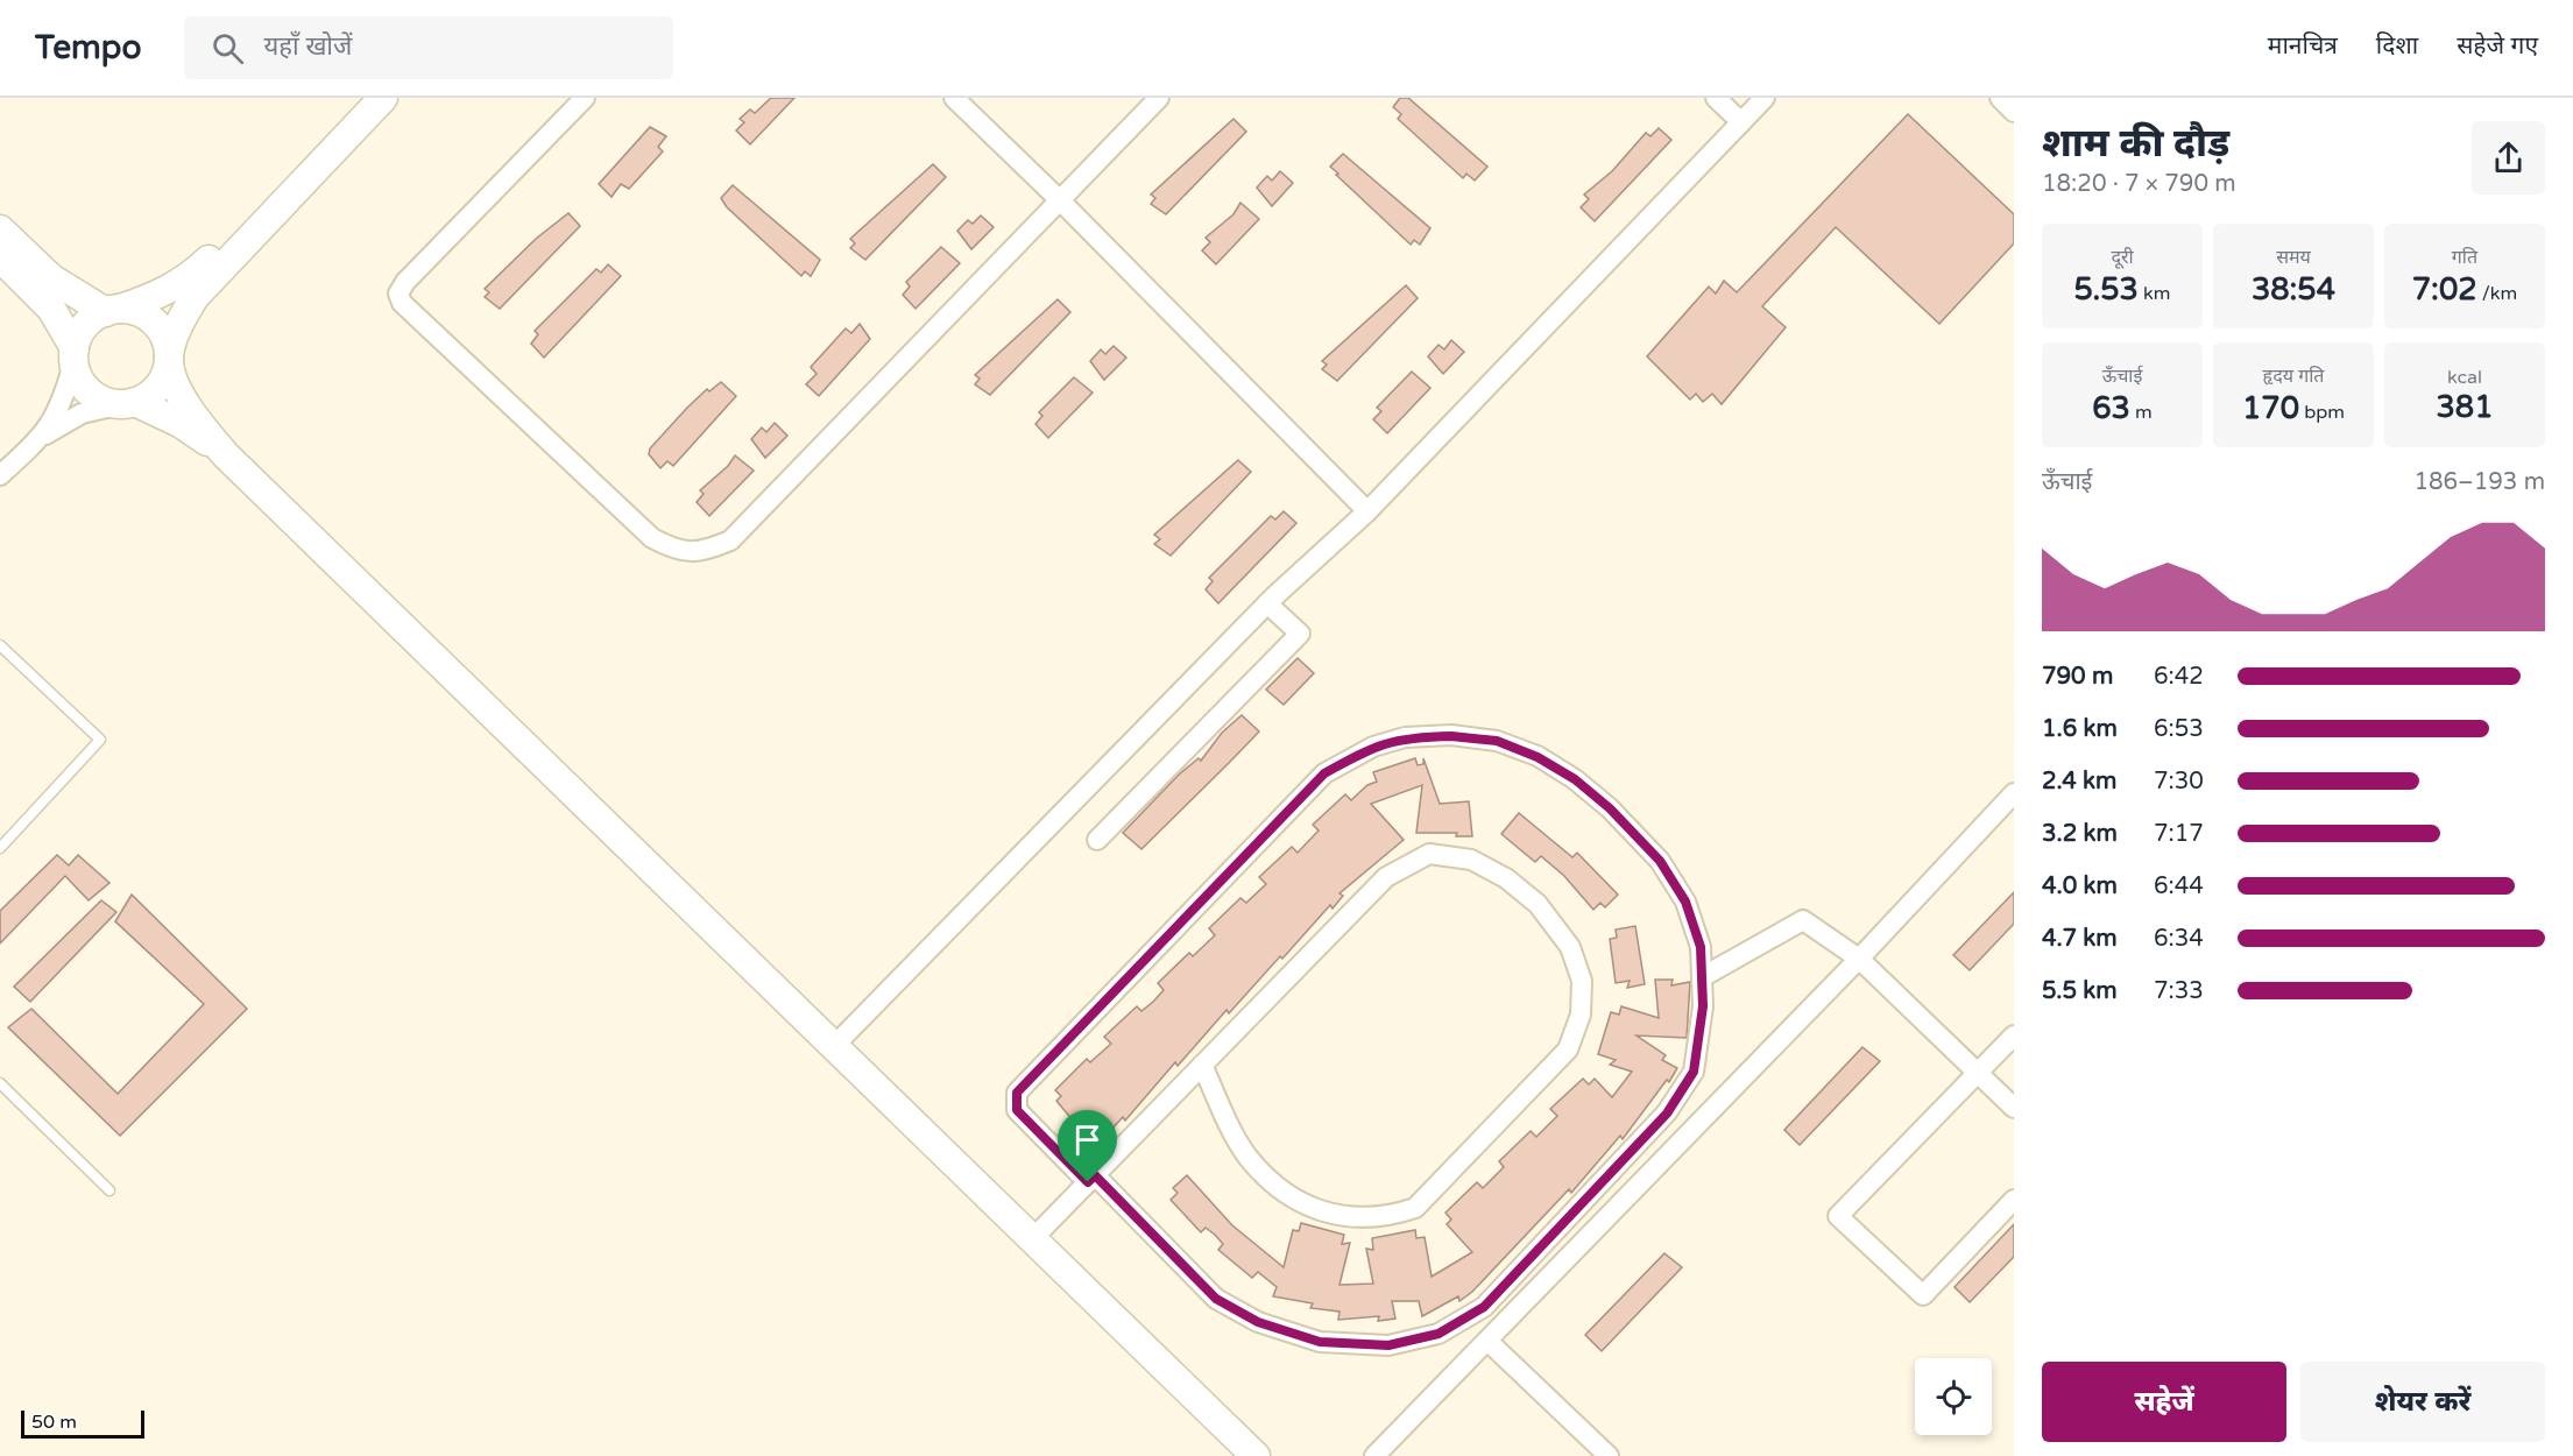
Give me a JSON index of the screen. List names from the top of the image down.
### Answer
{
  "scale_bar": "50 m",
  "page": {
    "header": "Tempo",
    "search": "यहाँ खोजें",
    "nav": ["मानचित्र", "दिशा", "सहेजे गए"],
    "heading": ["शाम की दौड़", "18:20 · 7 × 790 m"],
    "stats": [
      ["दूरी", "5.53 km"],
      ["समय", "38:54"],
      ["गति", "7:02 /km"],
      ["ऊँचाई", "63 m"],
      ["हृदय गति", "170 bpm"],
      ["kcal", "381"]
    ],
    "chart": ["ऊँचाई", "186–193 m"],
    "list": [
      {
        "name": "790 m",
        "note": "6:42"
      },
      {
        "name": "1.6 km",
        "note": "6:53"
      },
      {
        "name": "2.4 km",
        "note": "7:30"
      },
      {
        "name": "3.2 km",
        "note": "7:17"
      },
      {
        "name": "4.0 km",
        "note": "6:44"
      },
      {
        "name": "4.7 km",
        "note": "6:34"
      },
      {
        "name": "5.5 km",
        "note": "7:33"
      }
    ],
    "buttons": ["सहेजें", "शेयर करें"],
    "scale": "50 m"
  }
}
